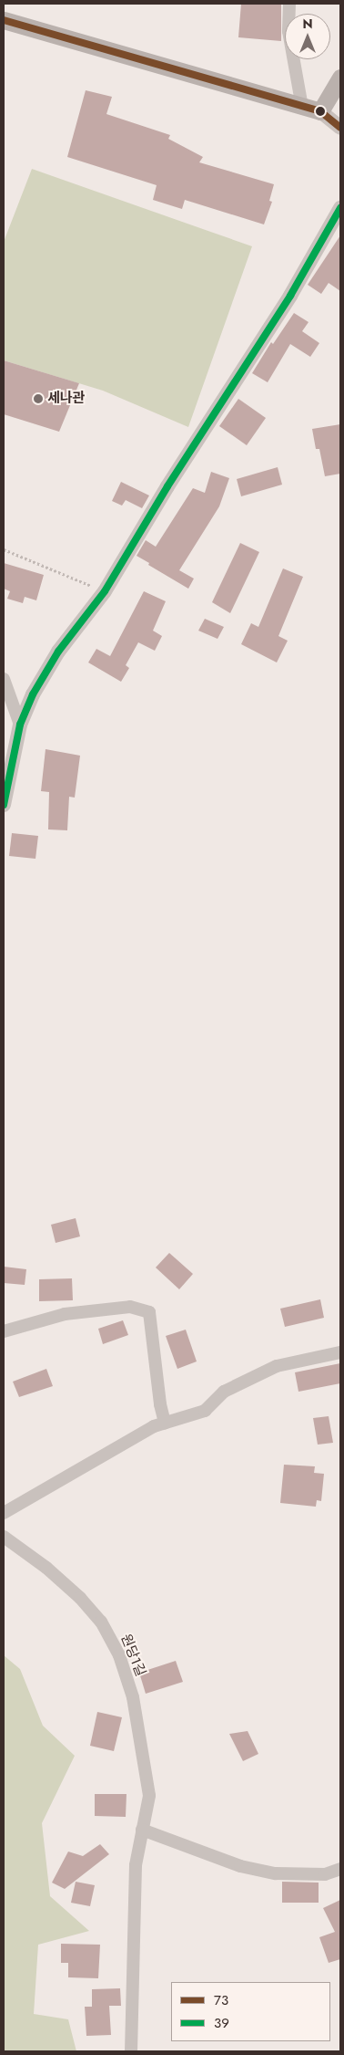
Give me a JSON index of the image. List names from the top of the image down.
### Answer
{
  "streets": {
    "street": ["원당1길"]
  },
  "places": ["세나관"],
  "lines": ["transit line 73", "transit line 39"],
  "legend": ["73", "39"],
  "north": "top"
}
